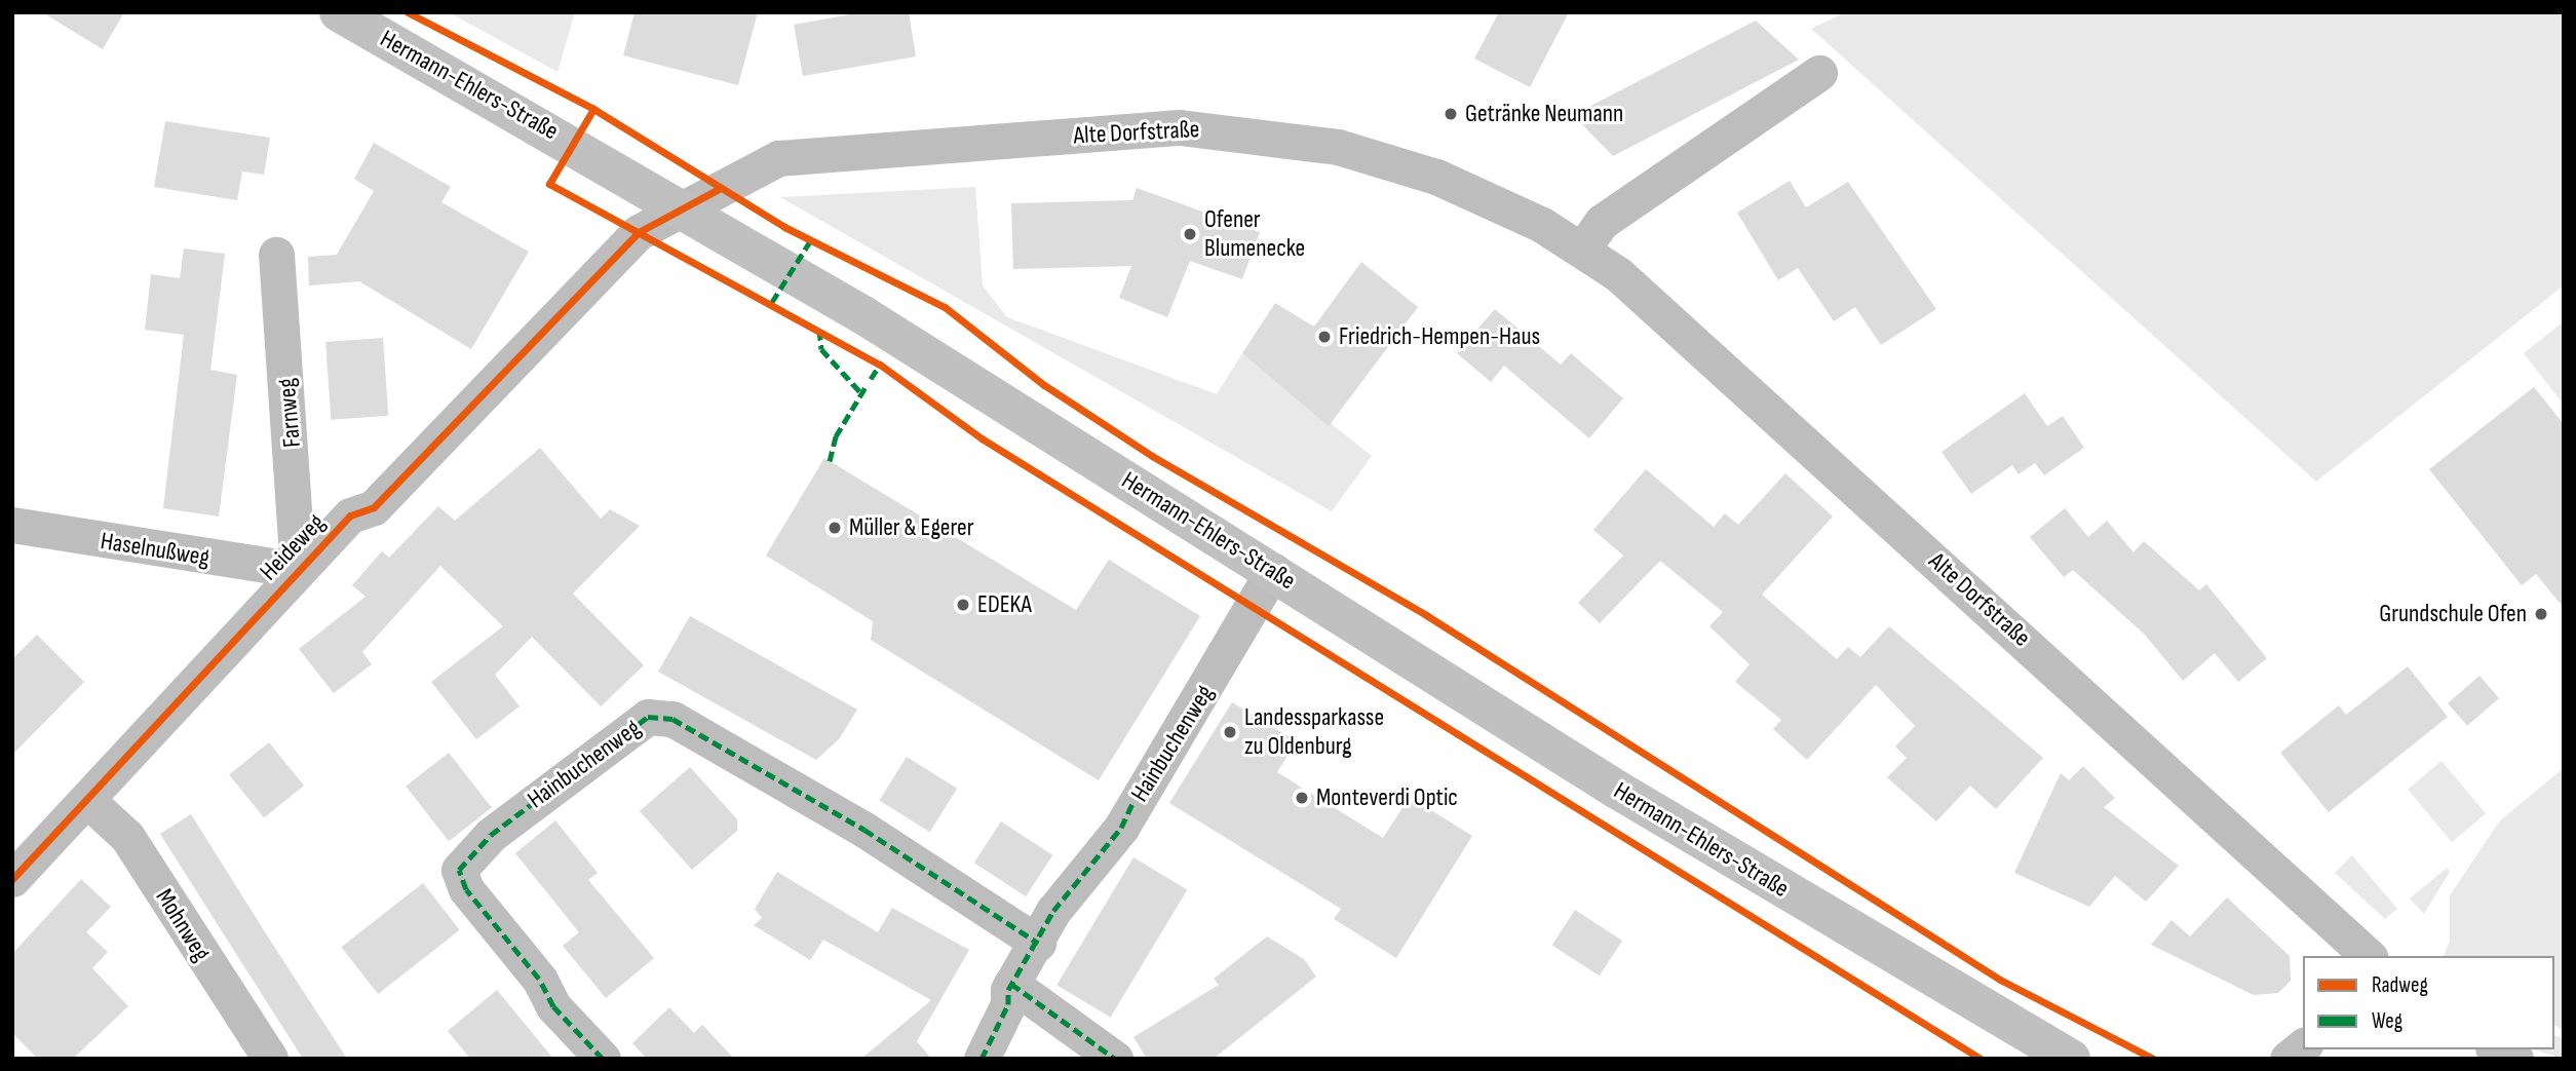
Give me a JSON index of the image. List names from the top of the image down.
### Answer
{
  "streets": {
    "street": [
      "Hermann-Ehlers-Straße",
      "Alte Dorfstraße",
      "Farnweg",
      "Heideweg",
      "Haselnußweg",
      "Hainbuchenweg",
      "Mohnweg"
    ]
  },
  "crossings": [
    ["Hermann-Ehlers-Straße", "Alte Dorfstraße"],
    ["Hermann-Ehlers-Straße", "Heideweg"],
    ["Hermann-Ehlers-Straße", "Hainbuchenweg"],
    ["Alte Dorfstraße", "Heideweg"],
    ["Farnweg", "Heideweg"],
    ["Farnweg", "Haselnußweg"],
    ["Heideweg", "Haselnußweg"],
    ["Heideweg", "Mohnweg"]
  ],
  "places": [
    "Getränke Neumann",
    "Ofener Blumenecke",
    "Friedrich-Hempen-Haus",
    "Müller & Egerer",
    "EDEKA",
    "Grundschule Ofen",
    "Landessparkasse zu Oldenburg",
    "Monteverdi Optic"
  ],
  "legend": ["Radweg", "Weg"]
}
